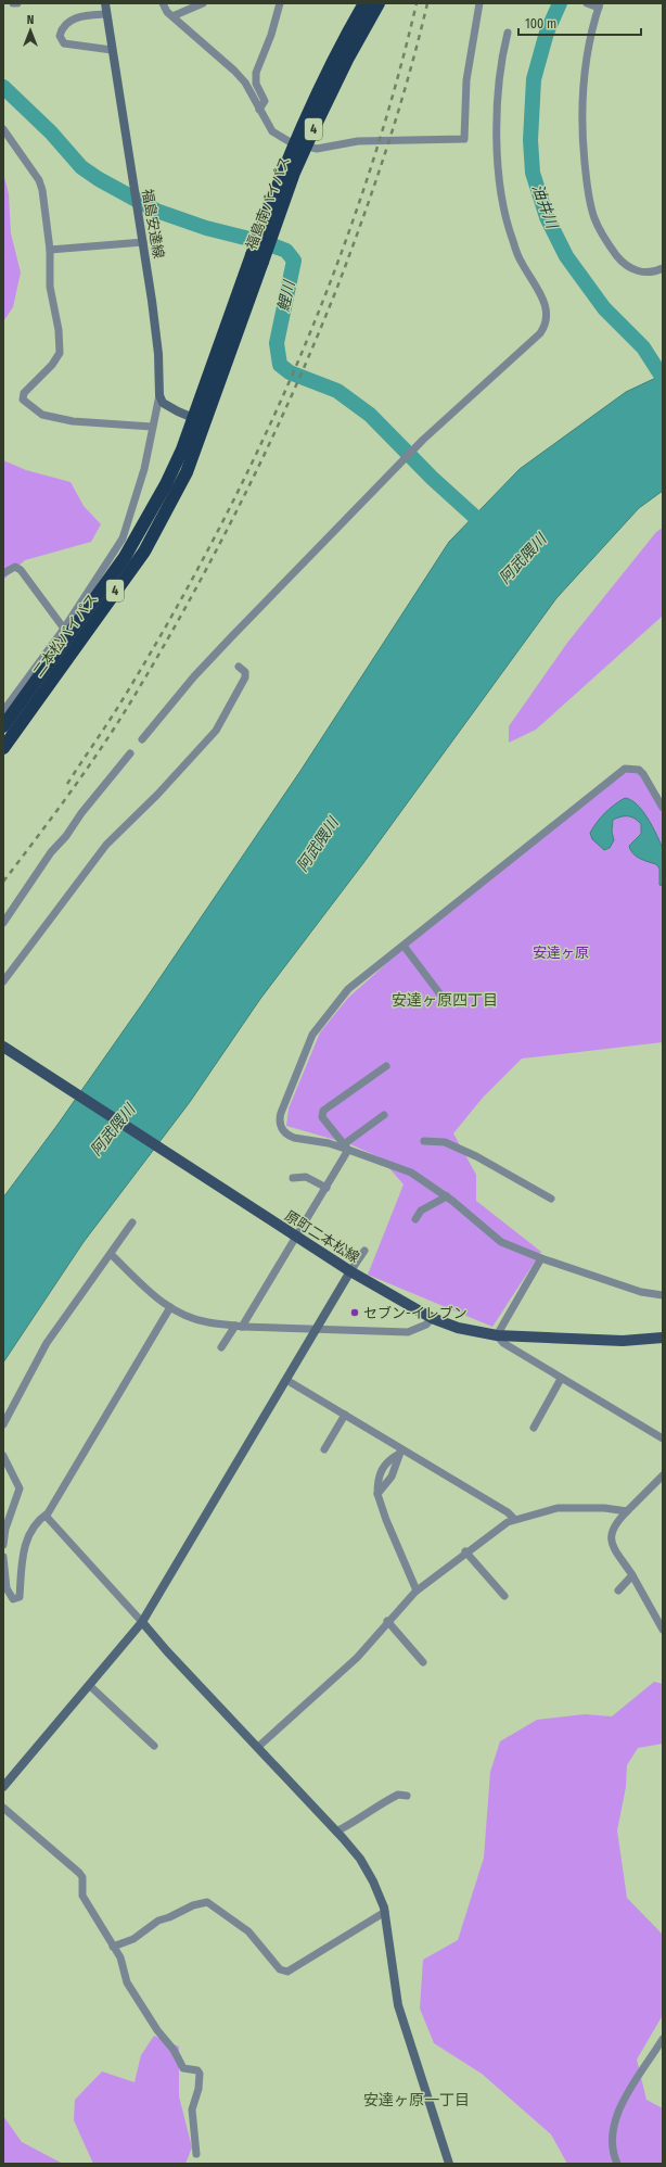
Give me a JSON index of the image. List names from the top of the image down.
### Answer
{
  "streets": {
    "highway": ["4", "福島南バイパス", "二本松バイパス"],
    "main road": ["原町二本松線"],
    "street": ["福島安達線"]
  },
  "crossings": [
    ["福島南バイパス", "二本松バイパス"]
  ],
  "districts": ["安達ヶ原四丁目", "安達ヶ原一丁目"],
  "water": ["油井川", "鯉川", "阿武隈川"],
  "parks": ["安達ヶ原"],
  "places": ["セブン-イレブン"],
  "scale_bar": "100 m",
  "north": "top"
}
